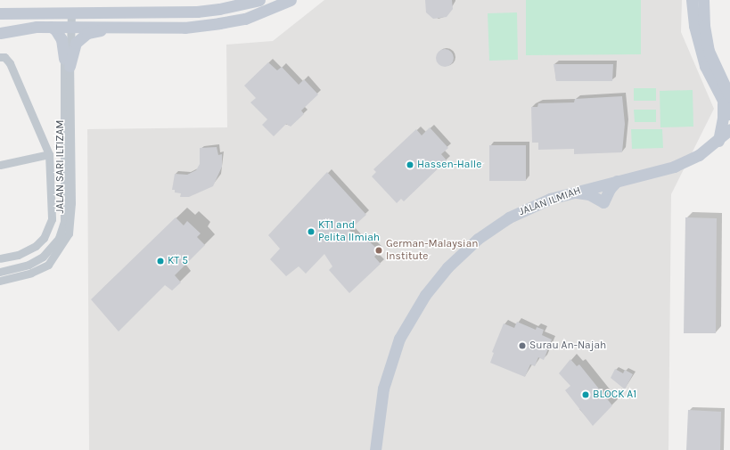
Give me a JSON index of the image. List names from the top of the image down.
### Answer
{
  "streets": {
    "street": ["JALAN SARI ILTIZAM", "JALAN ILMIAH"]
  },
  "places": [
    "Hassen-Halle",
    "KT1 and Pelita Ilmiah",
    "German-Malaysian Institute",
    "KT 5",
    "Surau An-Najah",
    "BLOCK A1"
  ]
}
